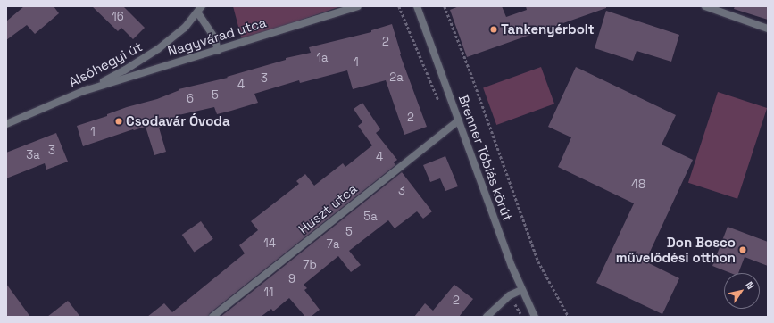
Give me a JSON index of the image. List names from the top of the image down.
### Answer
{
  "streets": {
    "street": [
      "Nagyvárad utca",
      "Alsóhegyi út",
      "Brenner Tóbiás körút",
      "Huszt utca"
    ]
  },
  "crossings": [
    ["Nagyvárad utca", "Alsóhegyi út"],
    ["Brenner Tóbiás körút", "Huszt utca"]
  ],
  "places": ["Tankenyérbolt", "Csodavár Óvoda", "Don Bosco művelődési otthon"],
  "house_numbers": [
    "16",
    "2",
    "1a",
    "1",
    "2a",
    "3",
    "4",
    "5",
    "6",
    "2",
    "1",
    "3",
    "3a",
    "4",
    "48",
    "3",
    "5a",
    "5",
    "14",
    "7a",
    "7b",
    "9",
    "11",
    "2"
  ],
  "north": "top right"
}
